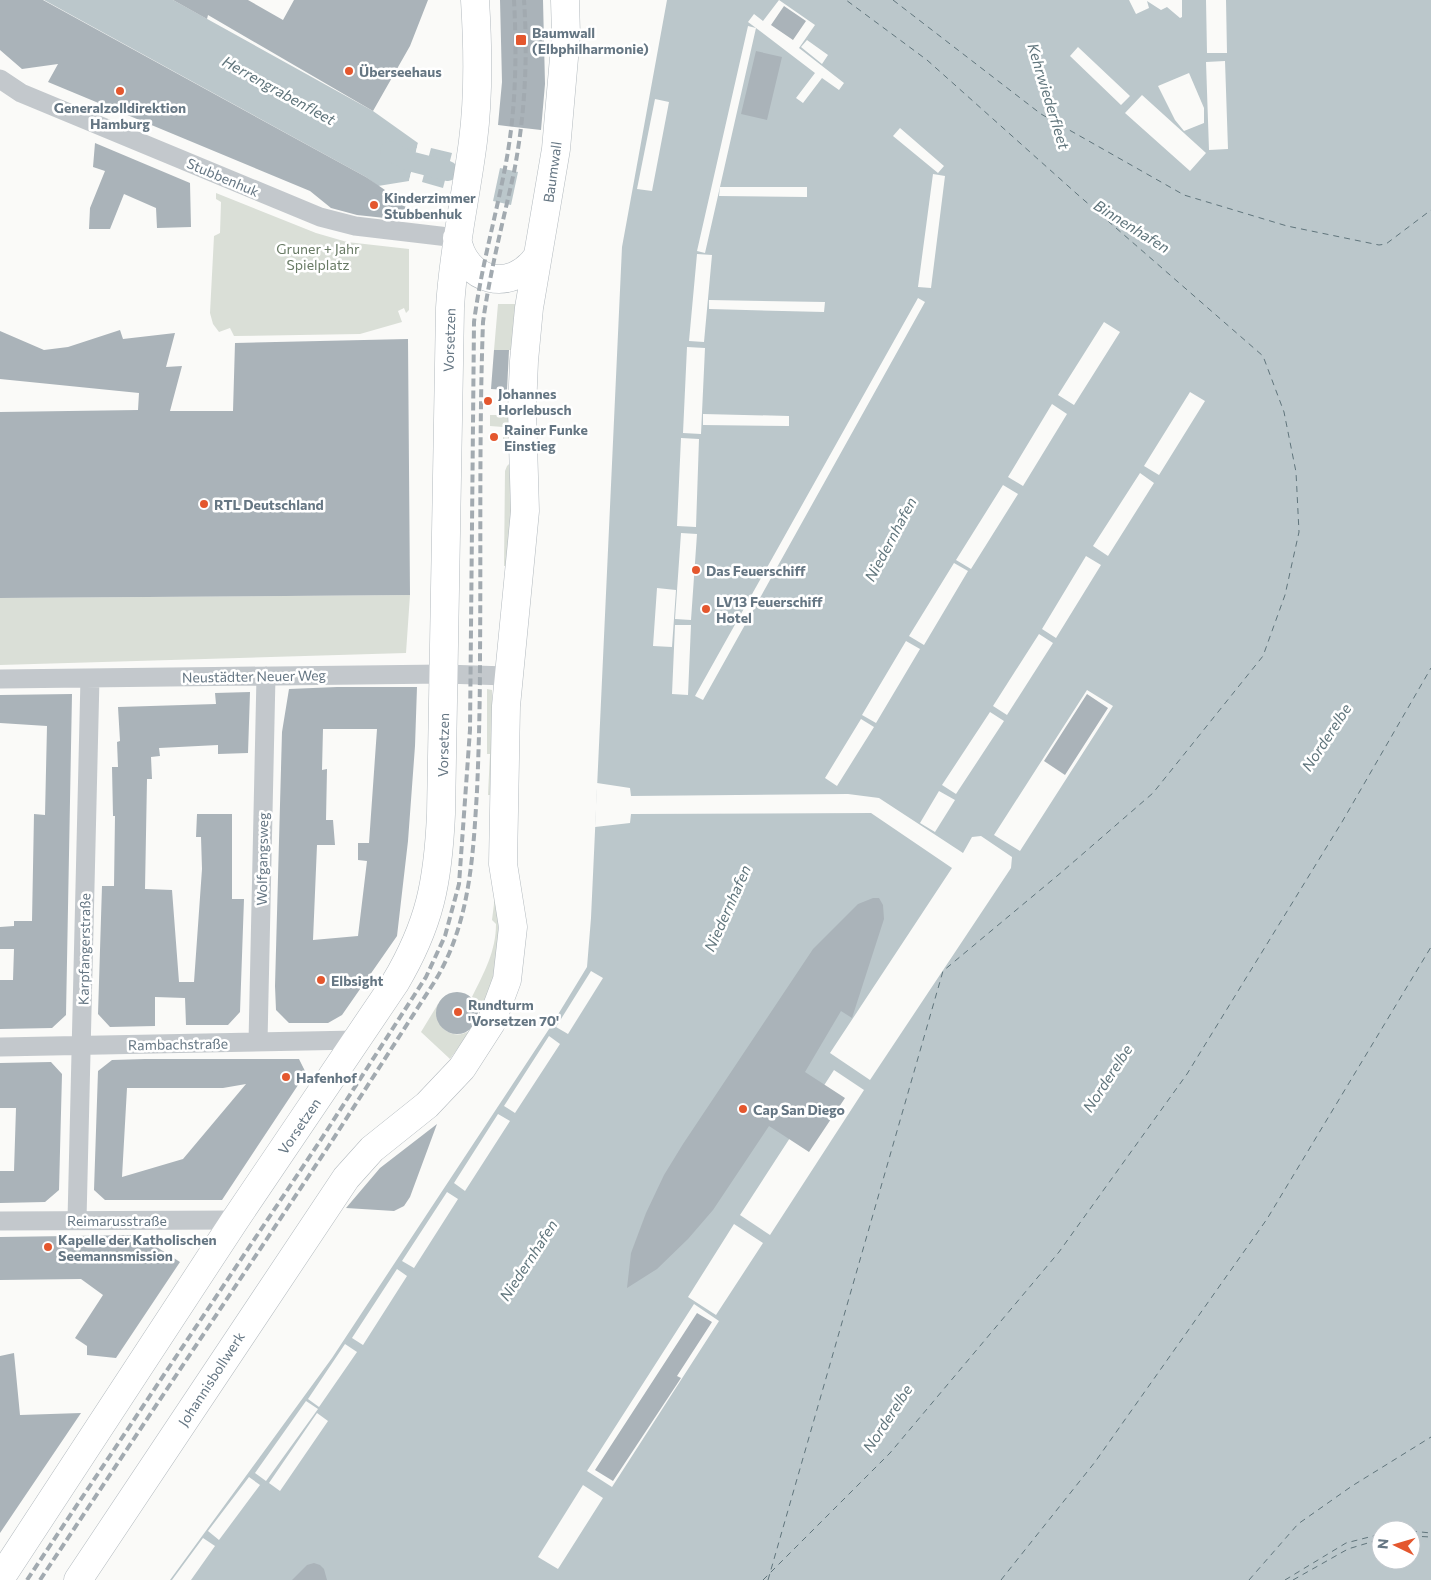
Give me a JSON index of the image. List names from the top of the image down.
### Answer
{
  "streets": {
    "main road": ["Baumwall", "Vorsetzen", "Johannisbollwerk"],
    "street": [
      "Stubbenhuk",
      "Neustädter Neuer Weg",
      "Wolfgangsweg",
      "Karpfangerstraße",
      "Rambachstraße",
      "Reimarusstraße"
    ]
  },
  "crossings": [
    ["Baumwall", "Neustädter Neuer Weg"],
    ["Baumwall", "Johannisbollwerk"],
    ["Stubbenhuk", "Vorsetzen"],
    ["Vorsetzen", "Neustädter Neuer Weg"],
    ["Vorsetzen", "Rambachstraße"],
    ["Vorsetzen", "Reimarusstraße"],
    ["Neustädter Neuer Weg", "Wolfgangsweg"],
    ["Neustädter Neuer Weg", "Karpfangerstraße"],
    ["Neustädter Neuer Weg", "Johannisbollwerk"],
    ["Wolfgangsweg", "Rambachstraße"],
    ["Karpfangerstraße", "Rambachstraße"],
    ["Karpfangerstraße", "Reimarusstraße"]
  ],
  "water": [
    "Herrengrabenfleet",
    "Kehrwiederfleet",
    "Binnenhafen",
    "Niedernhafen",
    "Norderelbe"
  ],
  "parks": ["Gruner + Jahr Spielplatz"],
  "places": {
    "transit": ["Baumwall (Elbphilharmonie)"],
    "other": [
      "Überseehaus",
      "Generalzolldirektion Hamburg",
      "Kinderzimmer Stubbenhuk",
      "Johannes Horlebusch",
      "Rainer Funke Einstieg",
      "RTL Deutschland",
      "Das Feuerschiff",
      "LV13 Feuerschiff Hotel",
      "Elbsight",
      "Rundturm 'Vorsetzen 70'",
      "Hafenhof",
      "Cap San Diego",
      "Kapelle der Katholischen Seemannsmission"
    ]
  },
  "north": "left"
}
